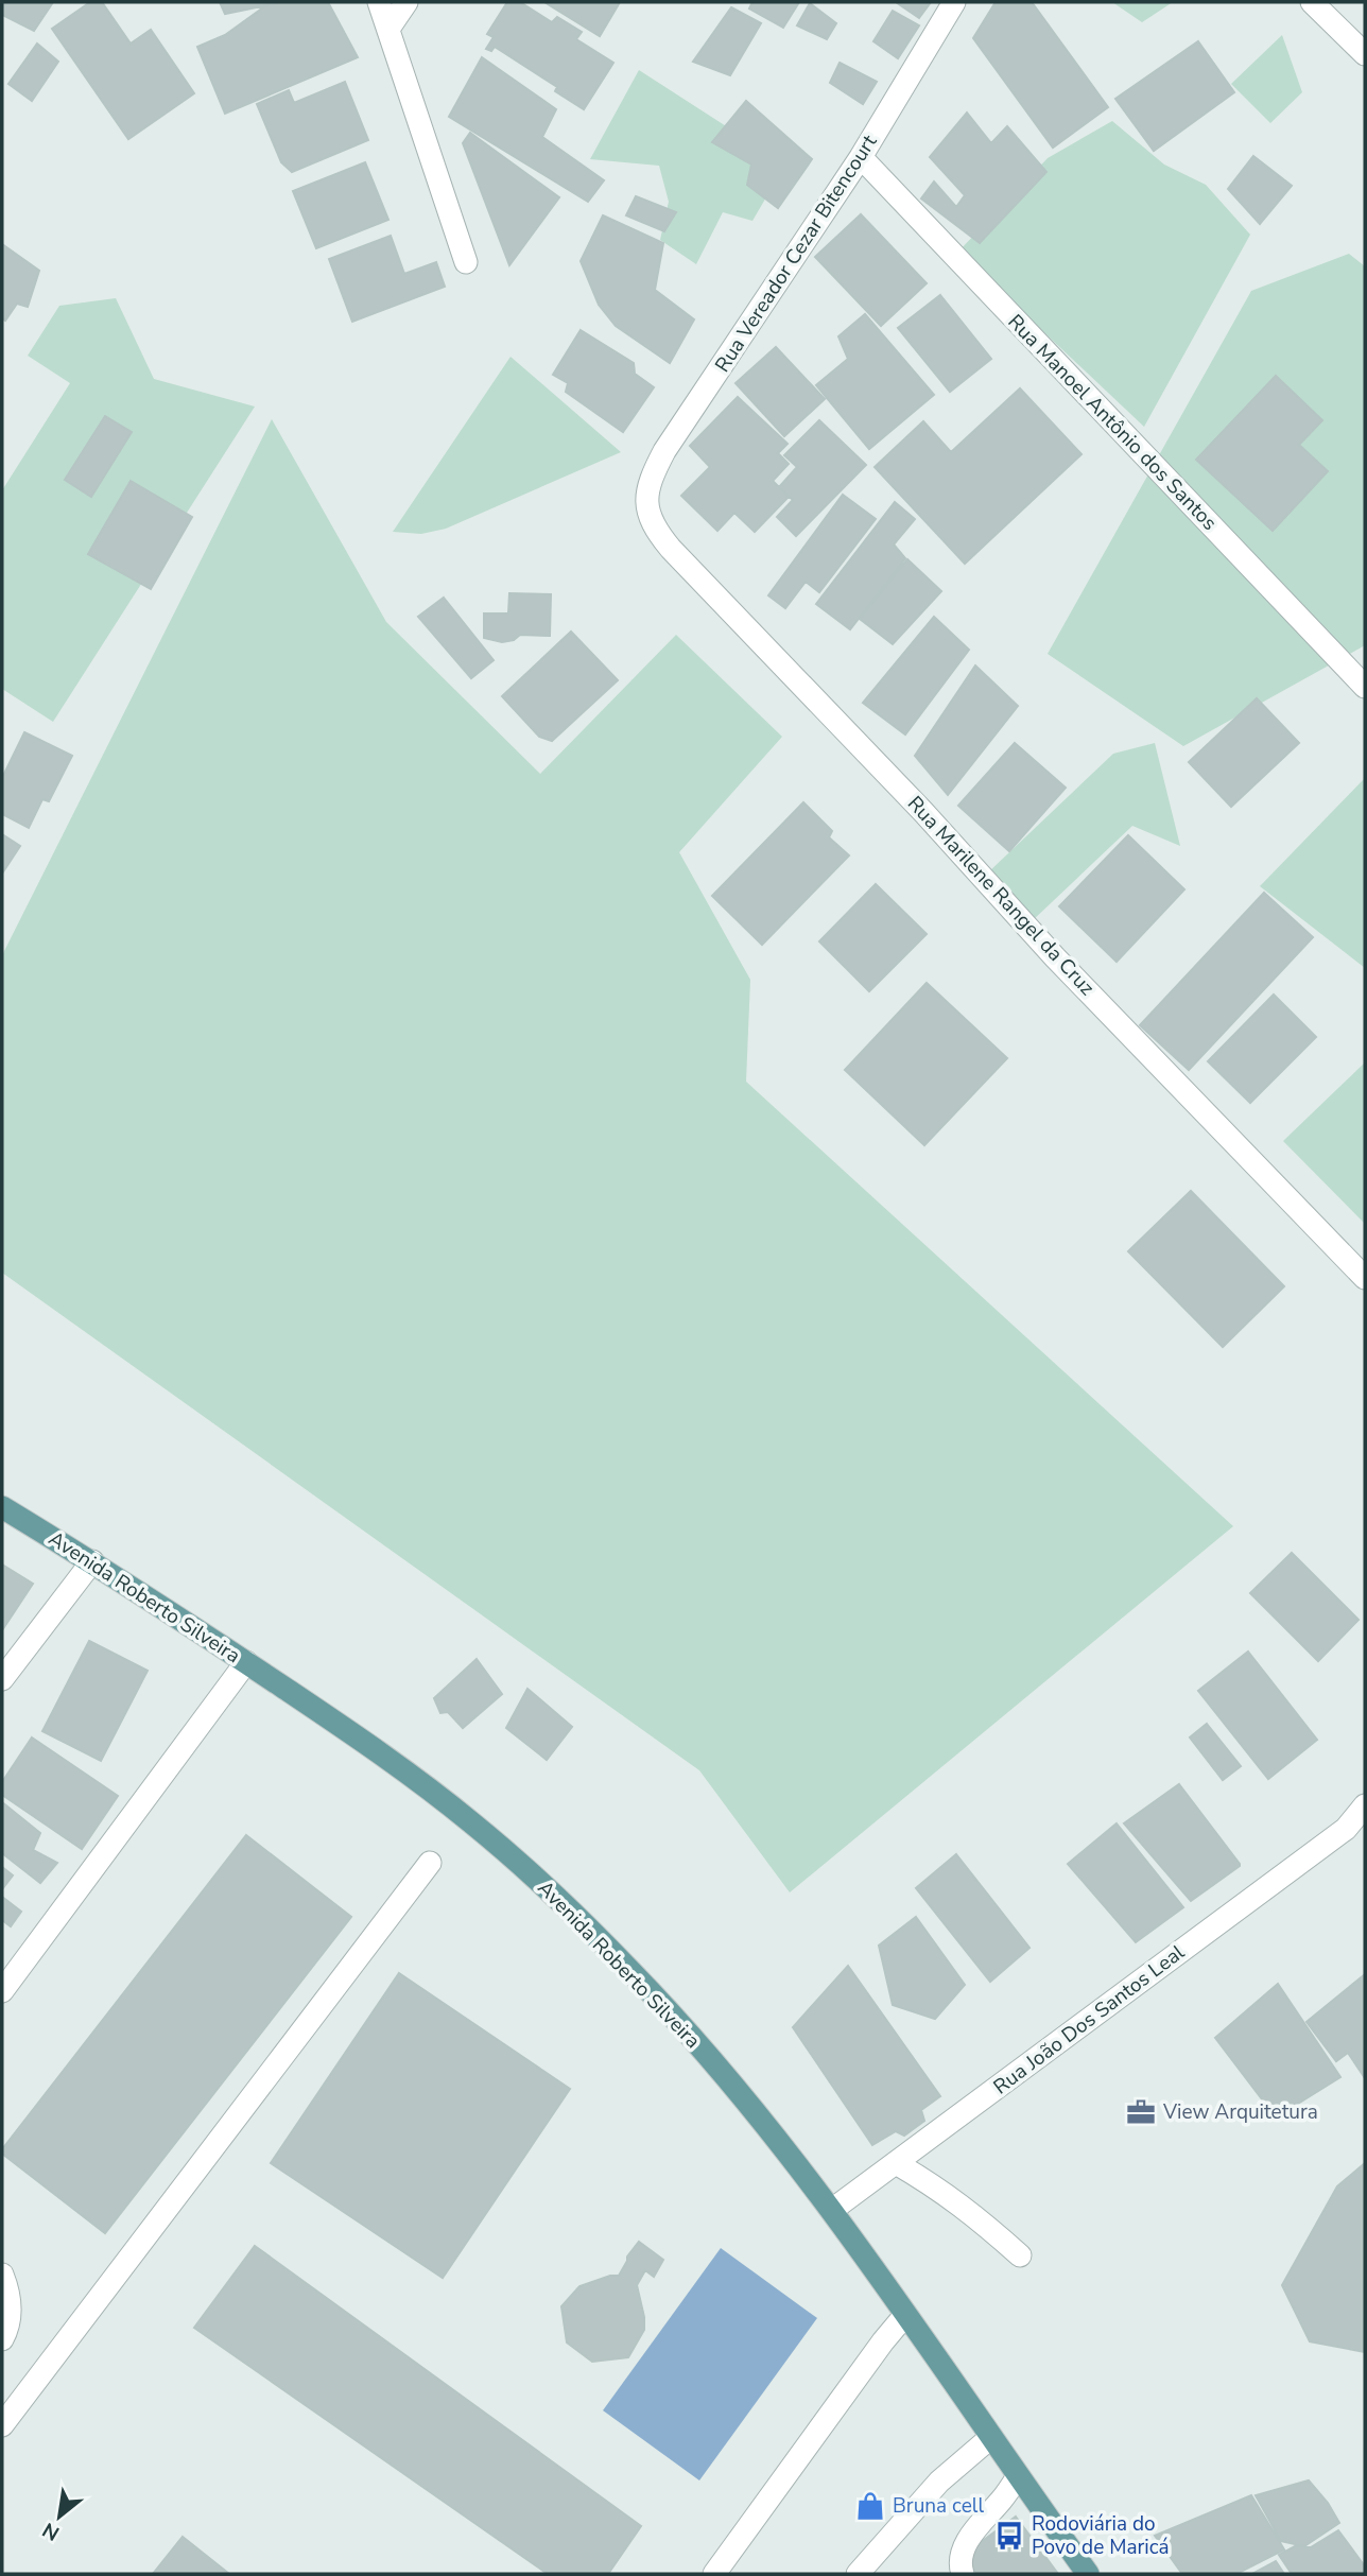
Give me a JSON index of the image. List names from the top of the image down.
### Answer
{
  "streets": {
    "main road": ["Avenida Roberto Silveira"],
    "street": [
      "Rua Vereador Cezar Bitencourt",
      "Rua Manoel Antônio dos Santos",
      "Rua Marilene Rangel da Cruz",
      "Rua João Dos Santos Leal"
    ]
  },
  "crossings": [
    ["Rua Vereador Cezar Bitencourt", "Rua Manoel Antônio dos Santos"],
    ["Rua Vereador Cezar Bitencourt", "Rua Marilene Rangel da Cruz"],
    ["Avenida Roberto Silveira", "Rua João Dos Santos Leal"]
  ],
  "places": {
    "office": ["View Arquitetura"],
    "shop": ["Bruna cell"],
    "bus stop": ["Rodoviária do Povo de Maricá"]
  },
  "north": "bottom left"
}
